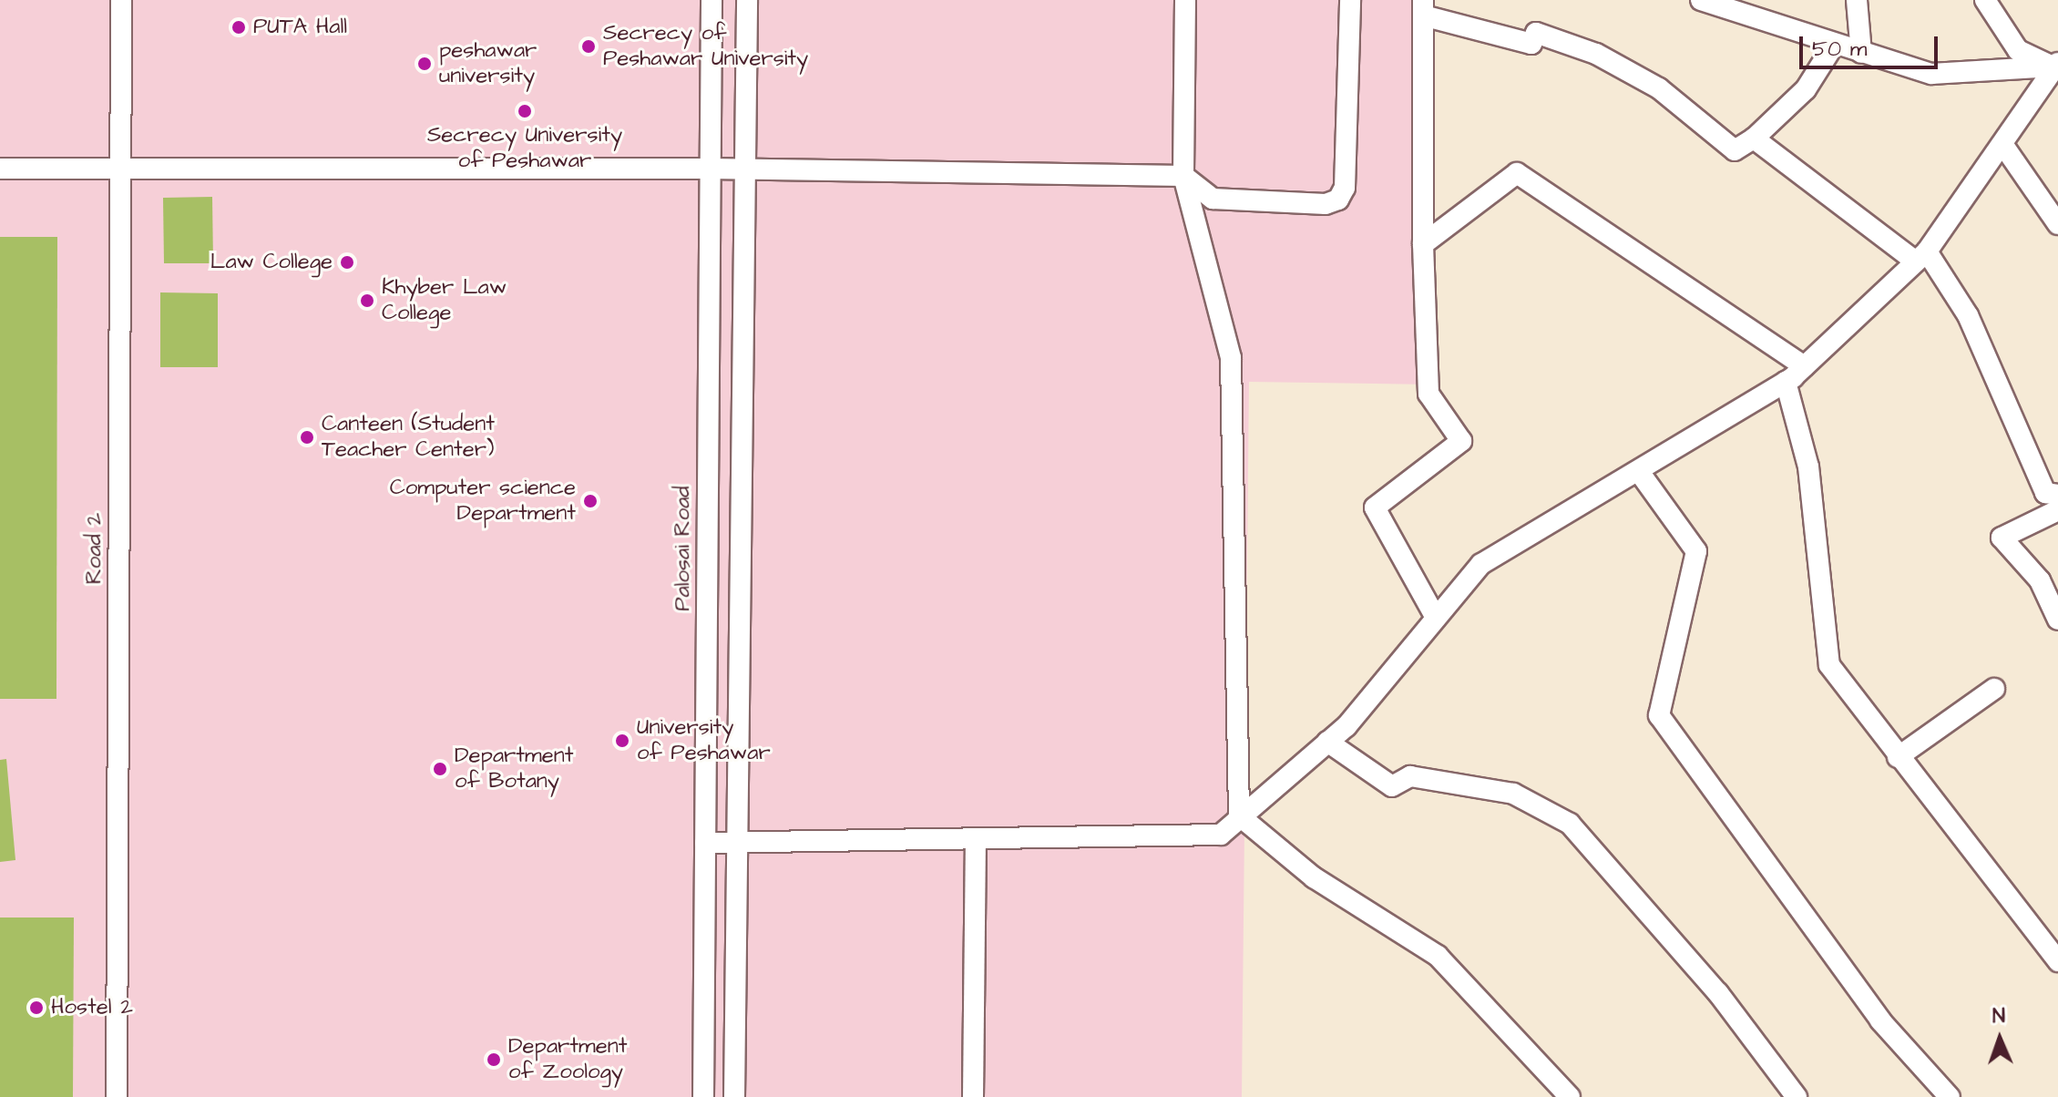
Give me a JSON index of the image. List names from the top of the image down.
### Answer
{
  "streets": {
    "street": ["Road 2", "Palosai Road"]
  },
  "places": [
    "PUTA Hall",
    "Secrecy of Peshawar University",
    "peshawar university",
    "Secrecy University of Peshawar",
    "Law College",
    "Khyber Law College",
    "Canteen (Student Teacher Center)",
    "Computer science Department",
    "University of Peshawar",
    "Department of Botany",
    "Hostel 2",
    "Department of Zoology"
  ],
  "scale_bar": "50 m",
  "north": "top"
}
